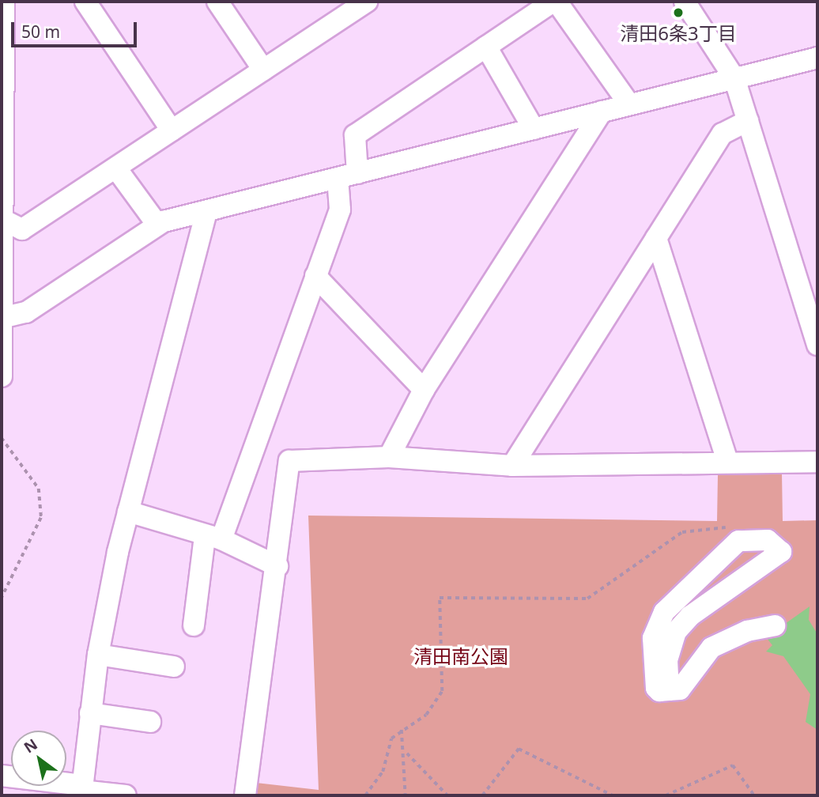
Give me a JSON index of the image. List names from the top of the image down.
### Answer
{
  "parks": ["清田南公園"],
  "places": ["清田6条3丁目"],
  "scale_bar": "50 m",
  "north": "top left"
}
